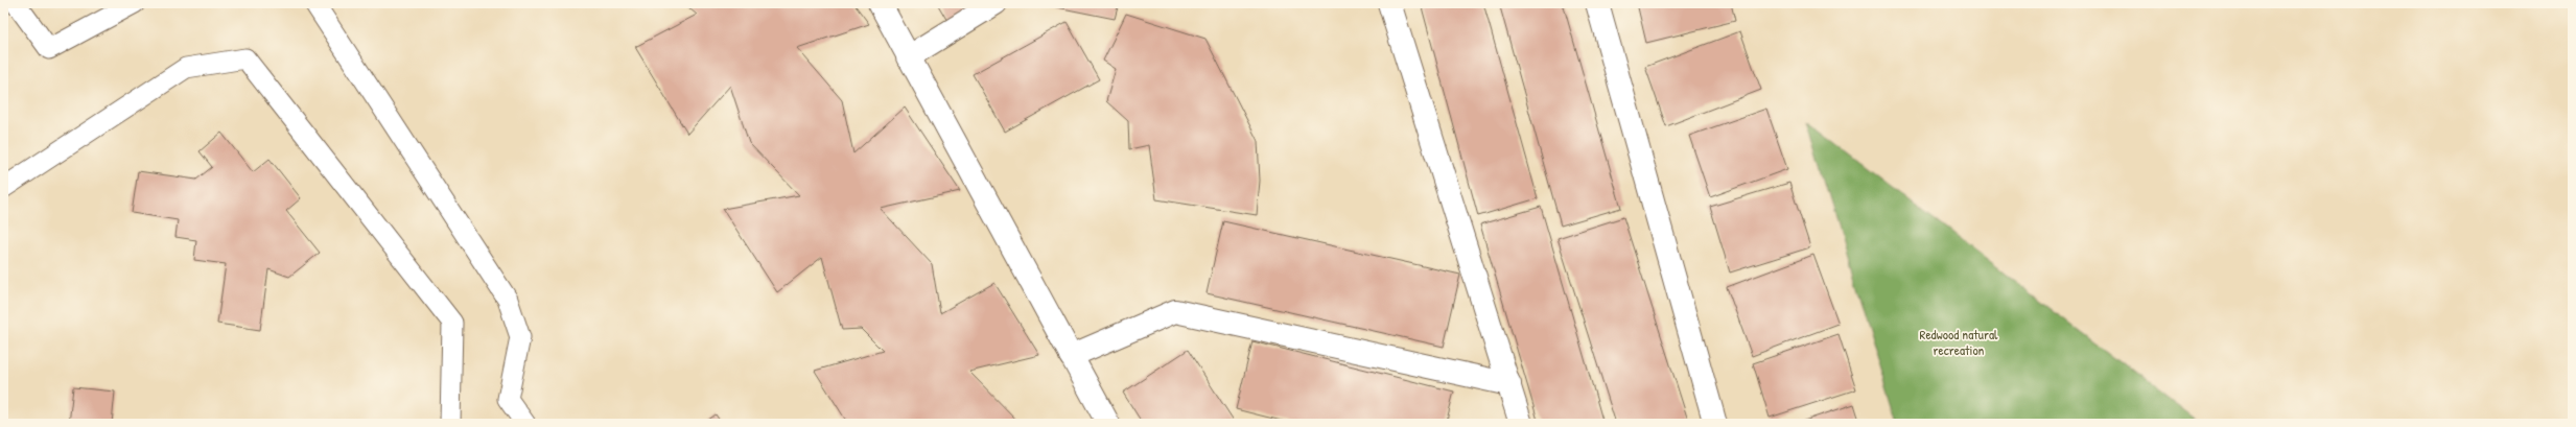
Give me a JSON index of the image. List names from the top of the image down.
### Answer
{
  "parks": ["Redwood natural recreation"]
}
